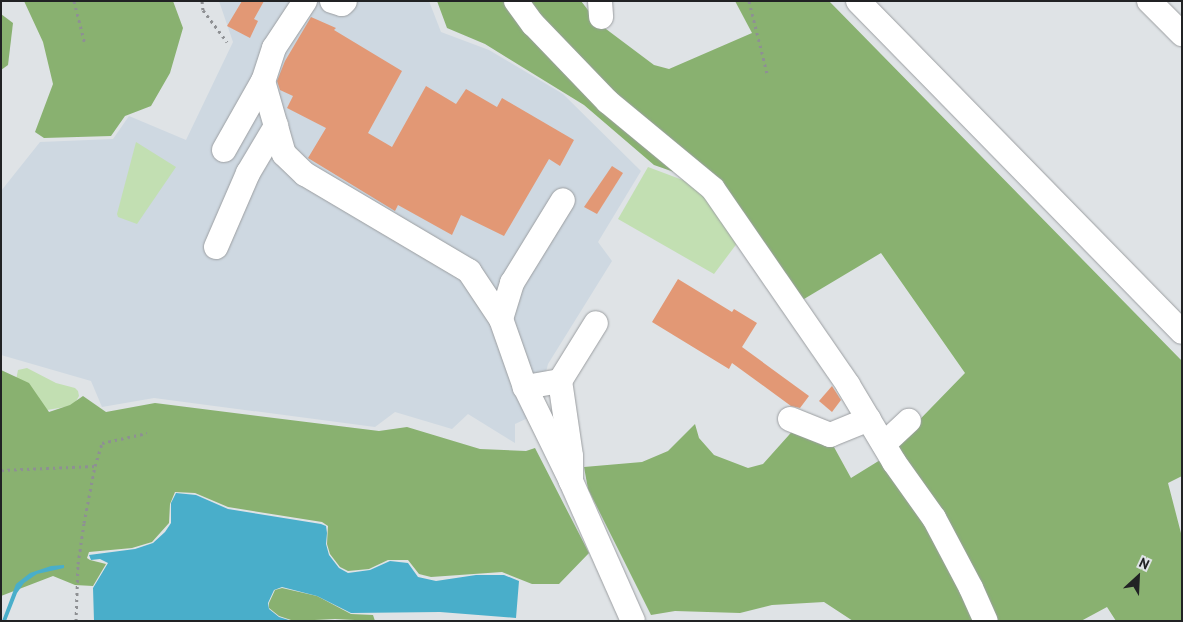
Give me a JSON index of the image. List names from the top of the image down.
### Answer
{
  "north": "top right"
}
